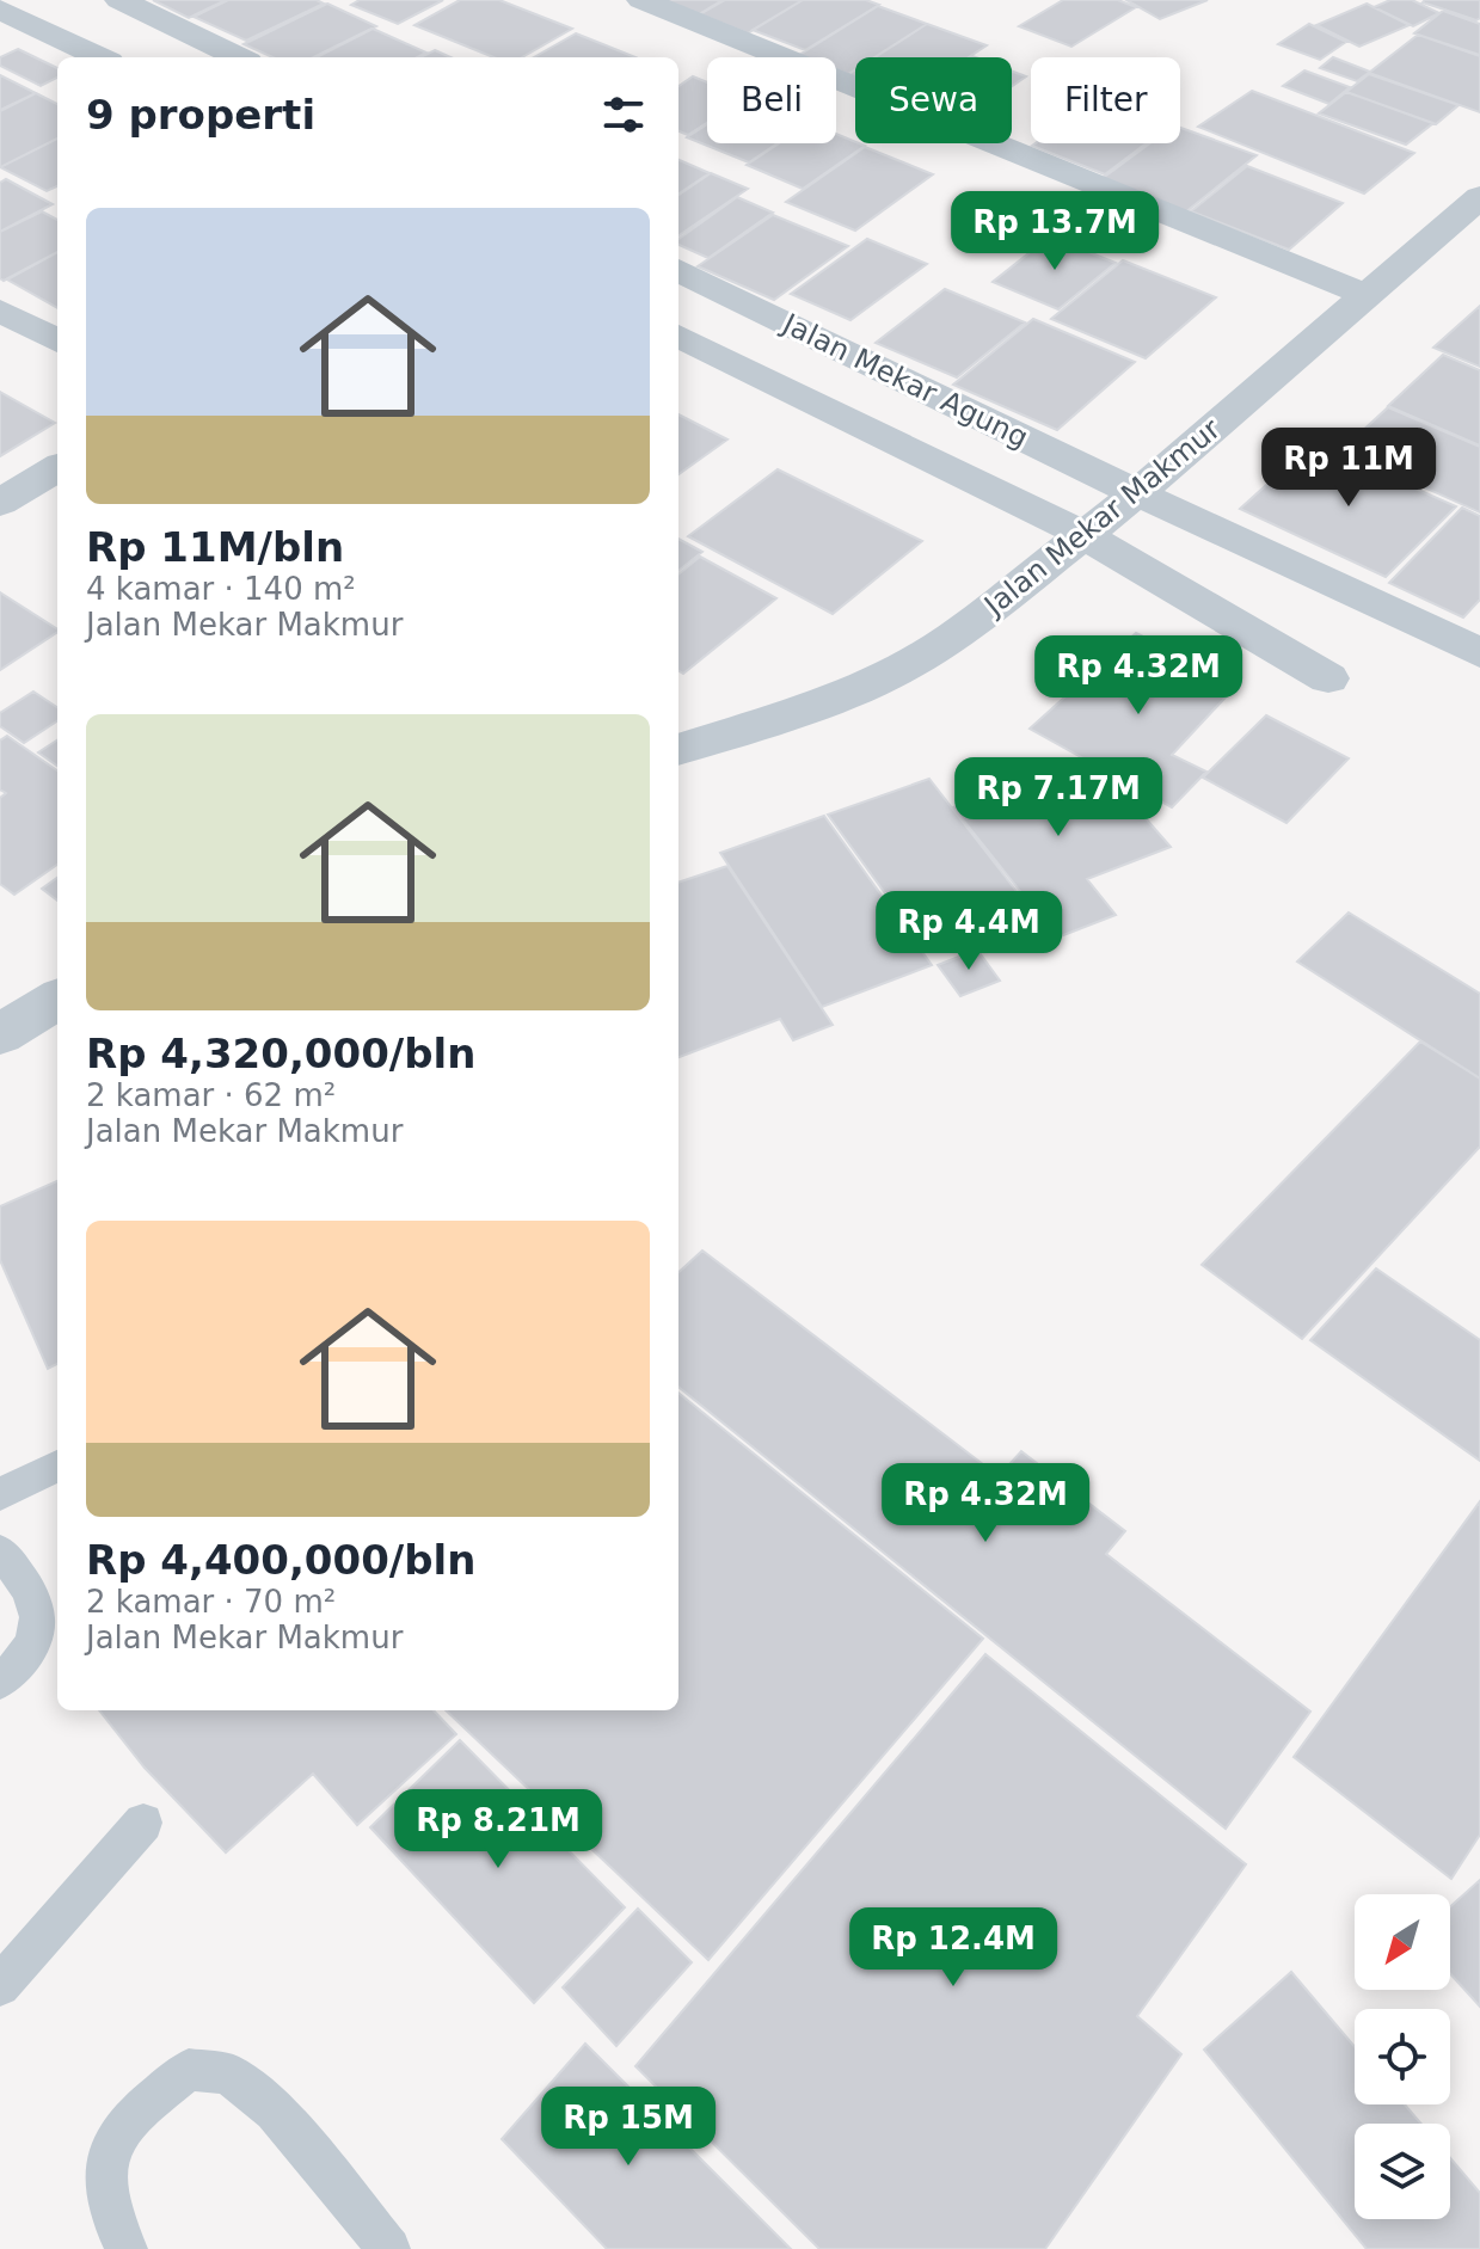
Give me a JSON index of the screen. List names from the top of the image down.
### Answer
{
  "streets": {
    "street": ["Jalan Mekar Agung", "Jalan Mekar Makmur"]
  },
  "crossings": [
    ["Jalan Mekar Agung", "Jalan Mekar Makmur"]
  ],
  "north": "bottom left",
  "page": {
    "chip": ["Beli", "Sewa", "Filter"],
    "heading": "9 properti",
    "list": [
      {
        "name": "Rp 11M/bln",
        "note": "4 kamar · 140 m² · Jalan Mekar Makmur"
      },
      {
        "name": "Rp 4,320,000/bln",
        "note": "2 kamar · 62 m² · Jalan Mekar Makmur"
      },
      {
        "name": "Rp 4,400,000/bln",
        "note": "2 kamar · 70 m² · Jalan Mekar Makmur"
      }
    ],
    "price": [
      "Rp 13.7M",
      "Rp 11M",
      "Rp 4.32M",
      "Rp 7.17M",
      "Rp 4.4M",
      "Rp 4.32M",
      "Rp 8.21M",
      "Rp 12.4M",
      "Rp 15M"
    ]
  }
}
